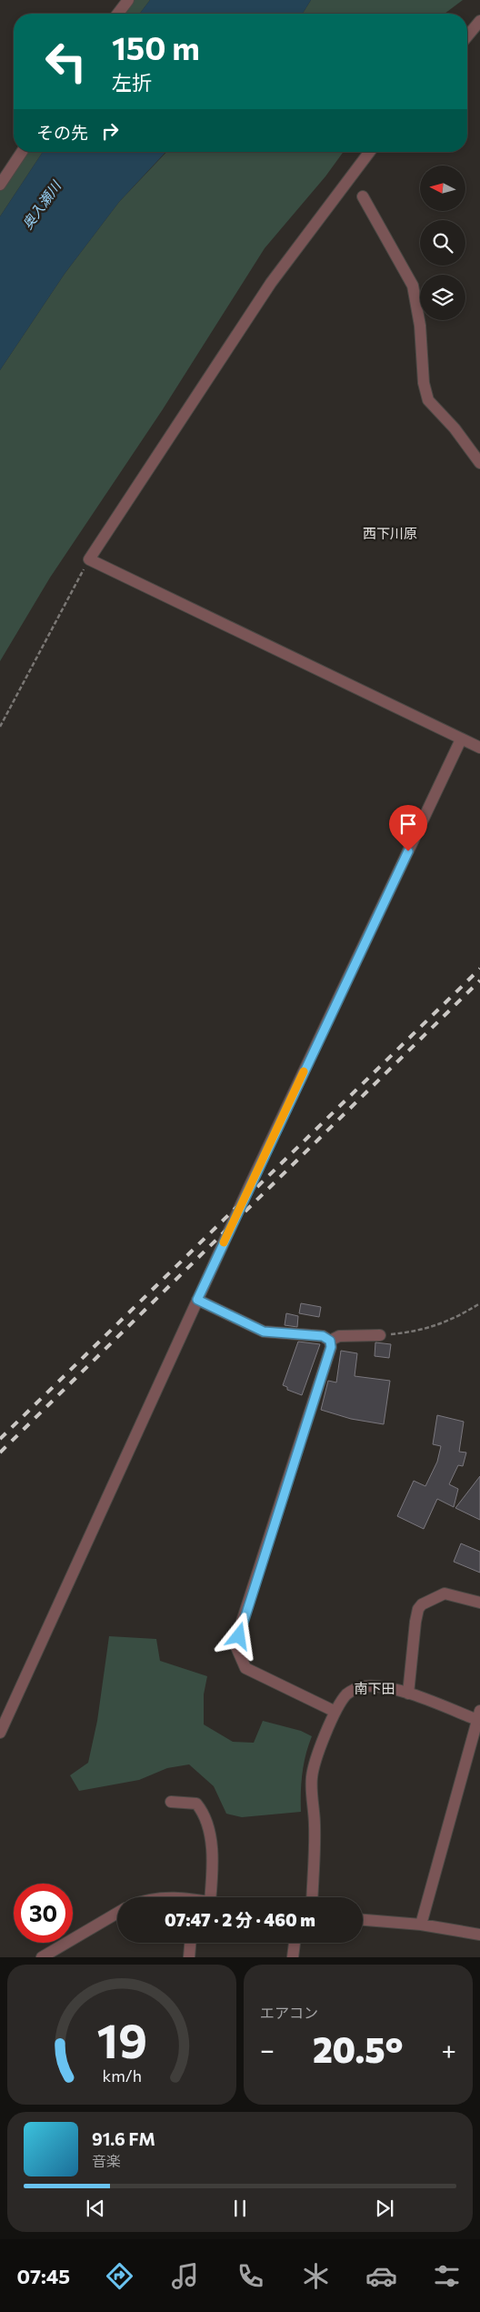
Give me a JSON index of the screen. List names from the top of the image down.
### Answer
{
  "districts": ["西下川原", "南下田"],
  "water": ["奥入瀬川"],
  "north": "left",
  "page": {
    "turn": ["150 m", "左折"],
    "then": "その先",
    "limit": "30",
    "trip": "07:47 · 2 分 · 460 m",
    "tile": "エアコン",
    "heat": ["−", "20.5°", "+"],
    "song": ["91.6 FM", "音楽"],
    "tabs": "07:45",
    "gauge": ["19", "km/h"]
  }
}
